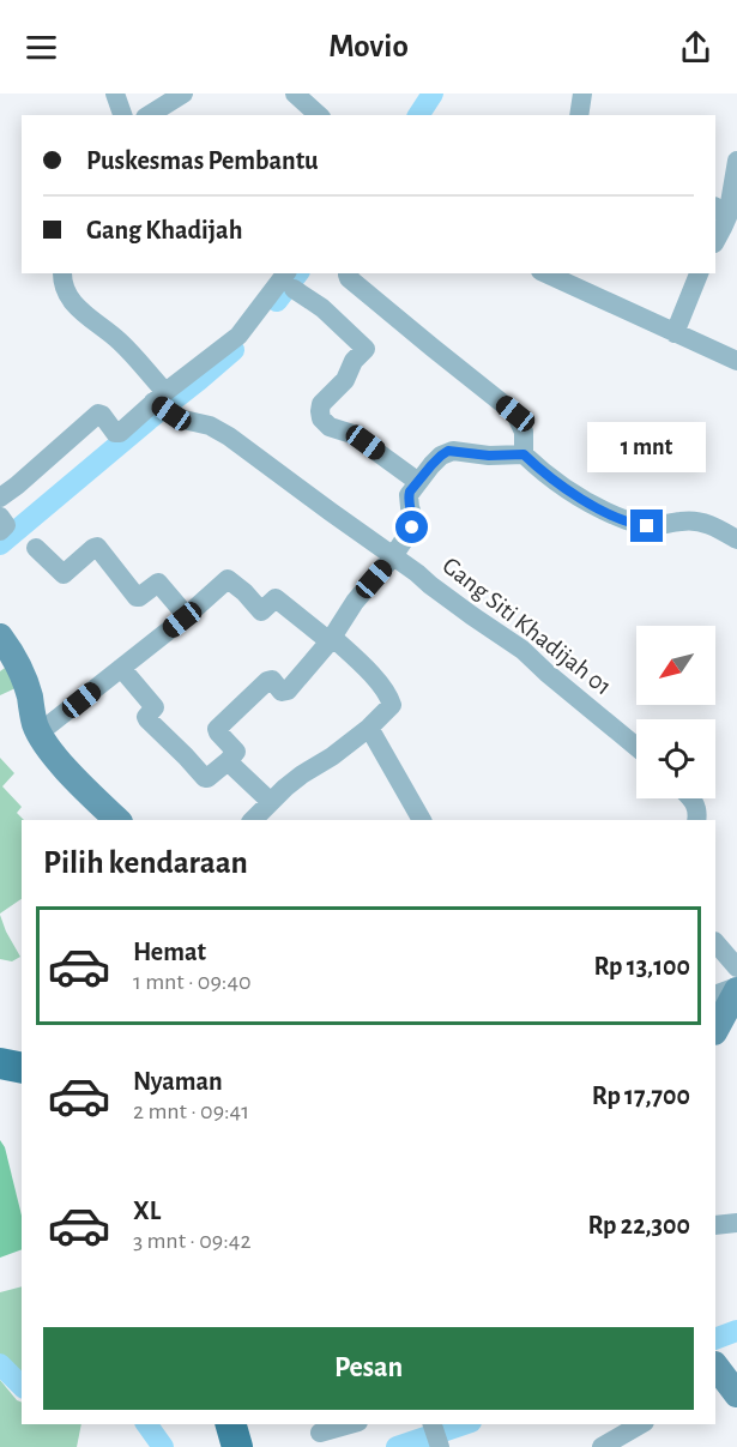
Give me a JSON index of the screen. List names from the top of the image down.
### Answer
{
  "streets": {
    "street": ["Gang Siti Khadijah 01"]
  },
  "north": "bottom left",
  "page": {
    "header": "Movio",
    "banner": ["Puskesmas Pembantu", "Gang Khadijah"],
    "bubble": "1 mnt",
    "heading": "Pilih kendaraan",
    "list": [
      {
        "name": "Hemat",
        "note": "1 mnt · 09:40",
        "value": "Rp 13,100"
      },
      {
        "name": "Nyaman",
        "note": "2 mnt · 09:41",
        "value": "Rp 17,700"
      },
      {
        "name": "XL",
        "note": "3 mnt · 09:42",
        "value": "Rp 22,300"
      }
    ],
    "buttons": "Pesan"
  }
}
